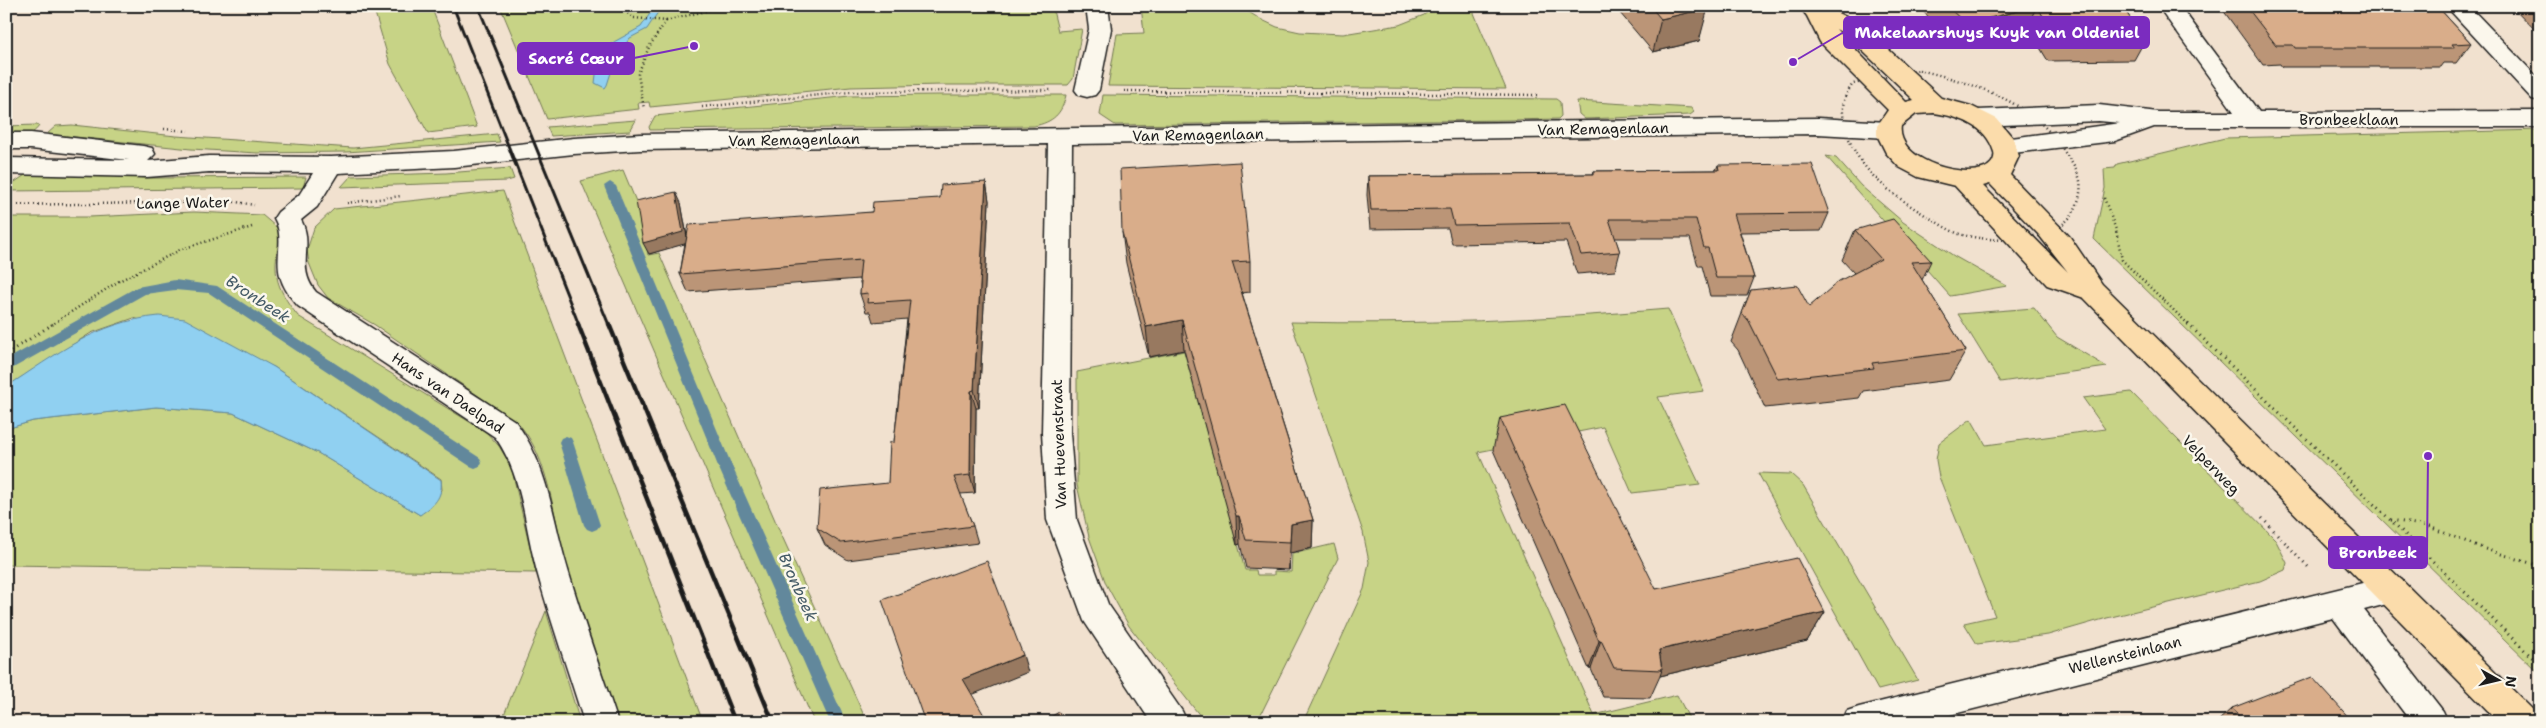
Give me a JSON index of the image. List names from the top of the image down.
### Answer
{
  "streets": {
    "street": [
      "Bronbeeklaan",
      "Van Remagenlaan",
      "Hans van Daelpad",
      "Van Huevenstraat",
      "Wellensteinlaan"
    ],
    "path": ["Lange Water"]
  },
  "crossings": [
    ["Bronbeeklaan", "Van Remagenlaan"],
    ["Van Remagenlaan", "Van Huevenstraat"],
    ["Lange Water", "Hans van Daelpad"]
  ],
  "water": ["Bronbeek"],
  "places": ["Sacré Cœur", "Makelaarshuys Kuyk van Oldeniel", "Bronbeek"],
  "north": "right"
}
